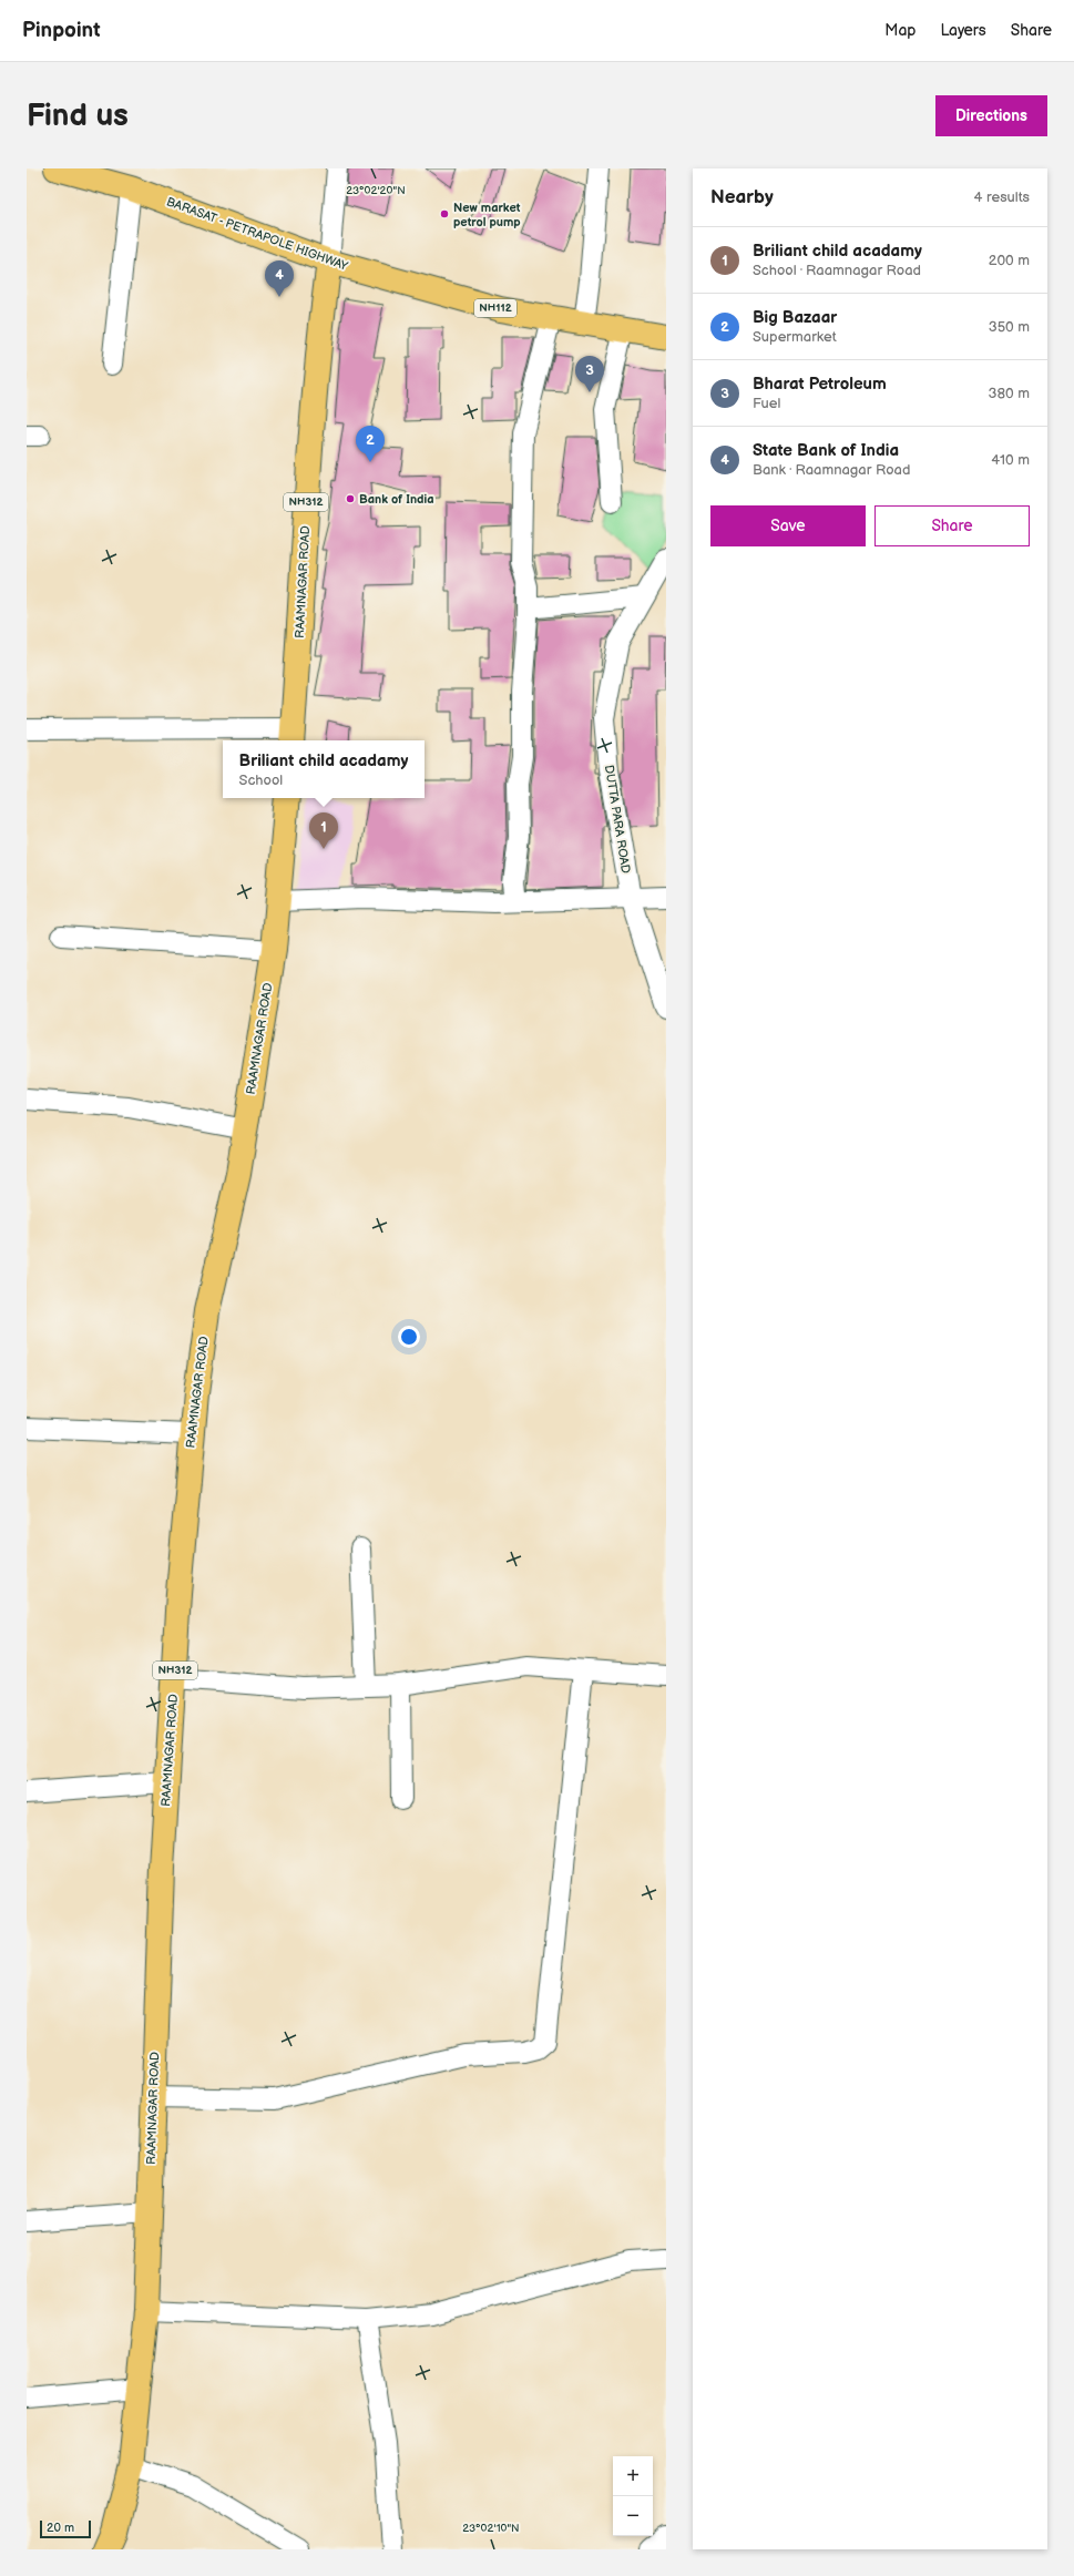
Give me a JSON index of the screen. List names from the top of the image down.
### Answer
{
  "streets": {
    "highway": [
      "BARASAT - PETRAPOLE HIGHWAY",
      "NH112",
      "NH312",
      "RAAMNAGAR ROAD"
    ],
    "street": ["DUTTA PARA ROAD"]
  },
  "crossings": [
    ["BARASAT - PETRAPOLE HIGHWAY", "RAAMNAGAR ROAD"]
  ],
  "places": ["New market petrol pump", "Bank of India"],
  "scale_bar": "20 m",
  "page": {
    "header": "Pinpoint",
    "nav": ["Map", "Layers", "Share"],
    "buttons": [
      "Directions",
      ["Save", "Share"]
    ],
    "title": "Find us",
    "heading": ["Nearby", "4 results"],
    "list": [
      {
        "mark": "1",
        "name": "Briliant child acadamy",
        "note": "School · Raamnagar Road",
        "value": "200 m"
      },
      {
        "mark": "2",
        "name": "Big Bazaar",
        "note": "Supermarket",
        "value": "350 m"
      },
      {
        "mark": "3",
        "name": "Bharat Petroleum",
        "note": "Fuel",
        "value": "380 m"
      },
      {
        "mark": "4",
        "name": "State Bank of India",
        "note": "Bank · Raamnagar Road",
        "value": "410 m"
      }
    ],
    "pins": [
      "4",
      "3",
      "2",
      "1"
    ],
    "popup": ["Briliant child acadamy", "School"],
    "map_buttons": ["+", "−"],
    "scale": "20 m"
  },
  "coordinates": ["23°02'20\"N", "23°02'10\"N"]
}
